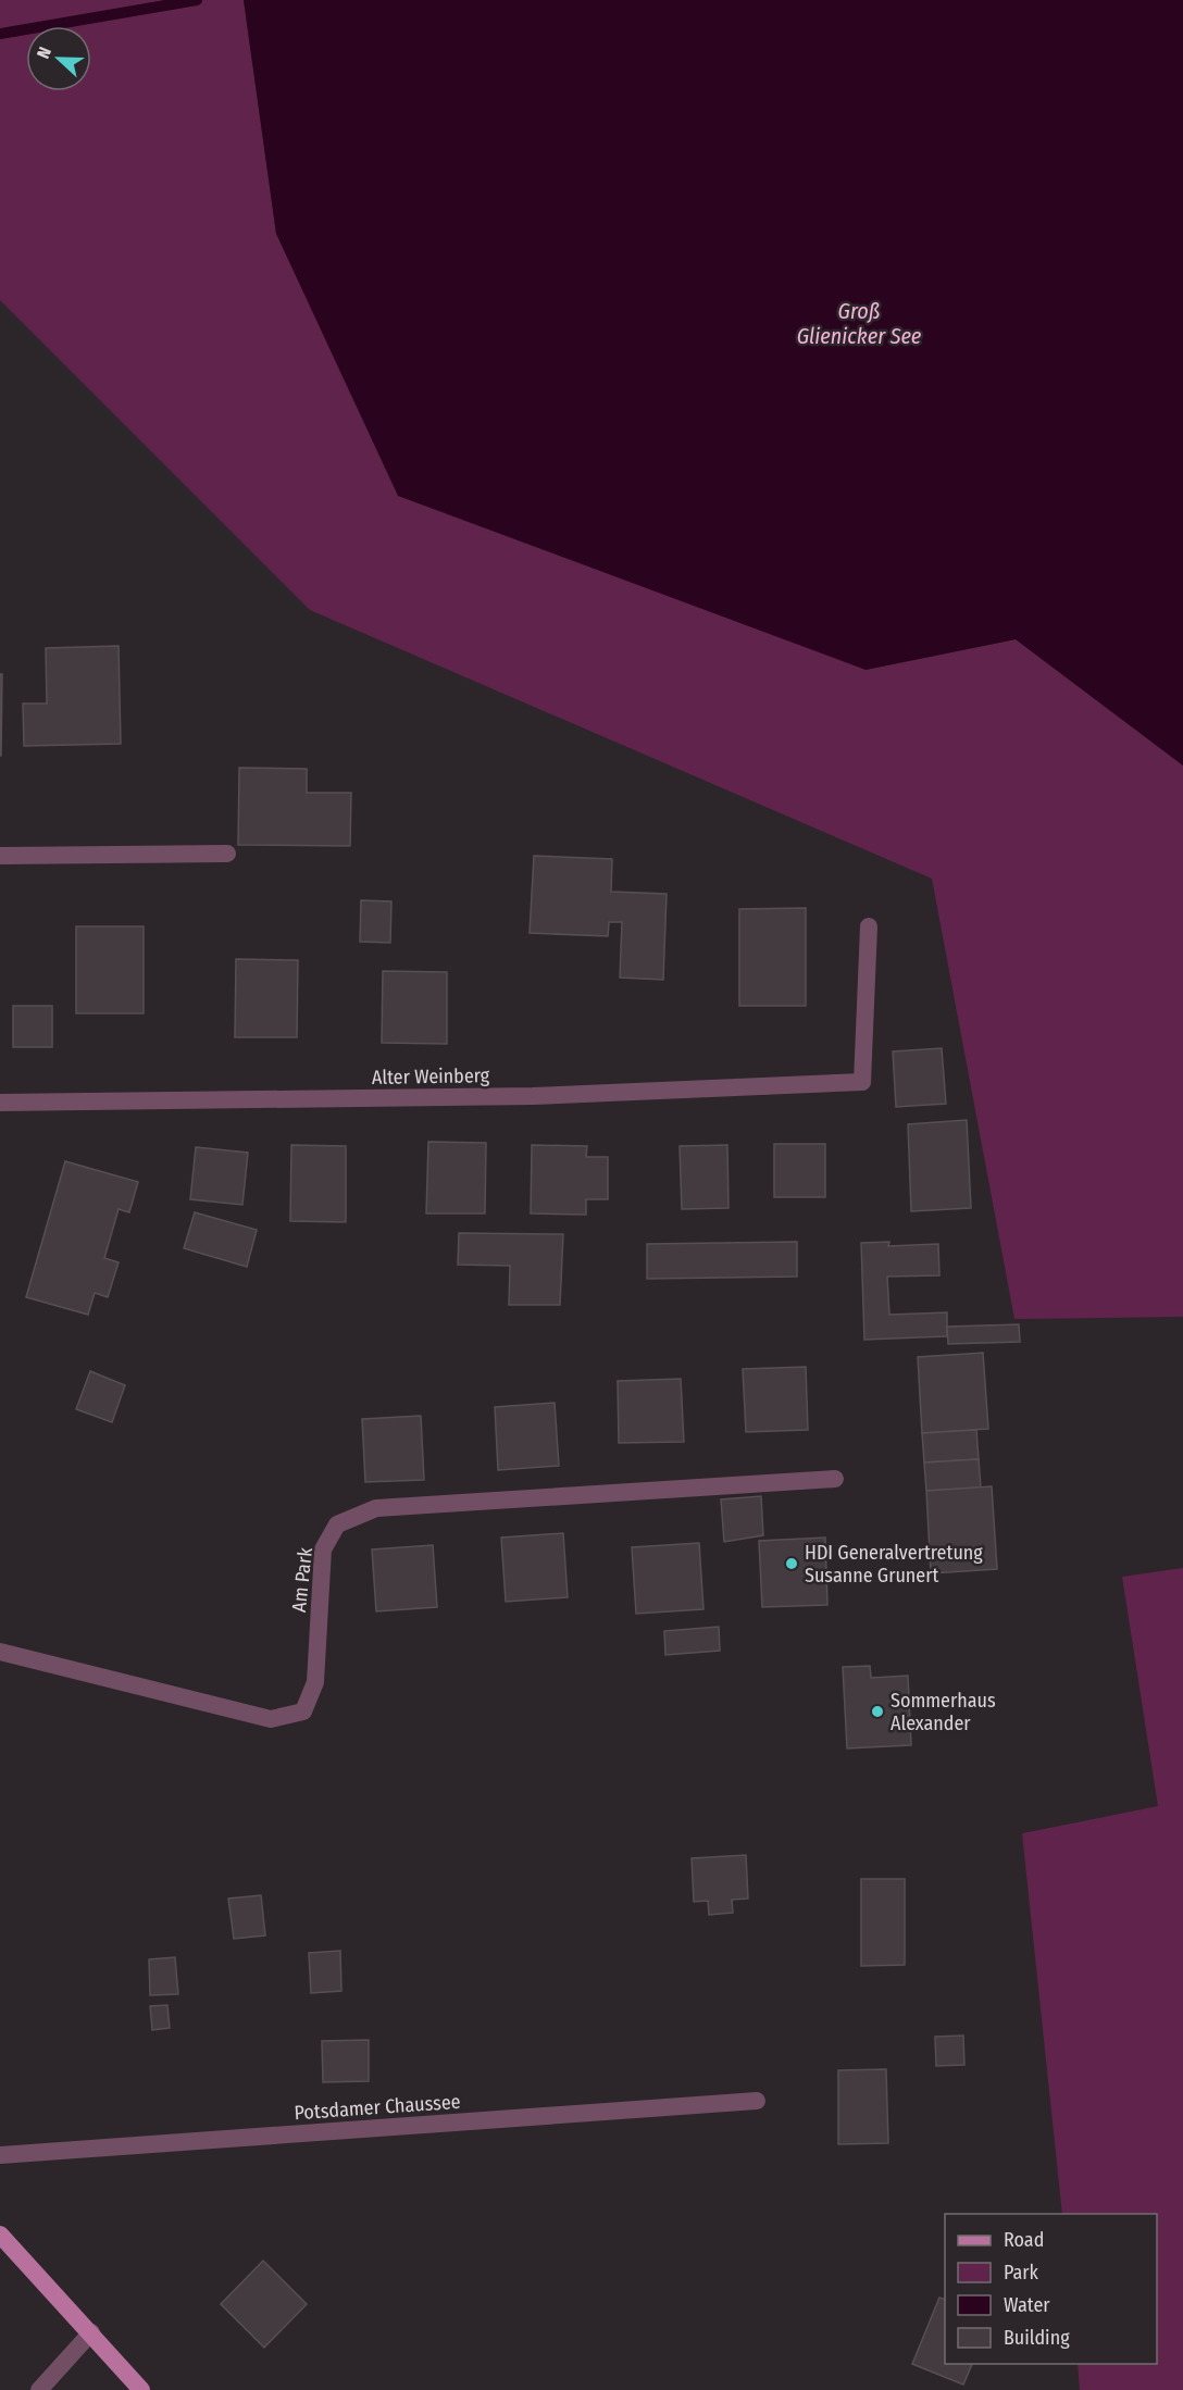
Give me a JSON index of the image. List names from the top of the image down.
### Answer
{
  "streets": {
    "street": ["Alter Weinberg", "Am Park", "Potsdamer Chaussee"]
  },
  "water": ["Groß Glienicker See"],
  "places": ["HDI Generalvertretung Susanne Grunert", "Sommerhaus Alexander"],
  "legend": [
    "Road",
    "Park",
    "Water",
    "Building"
  ],
  "north": "left"
}
